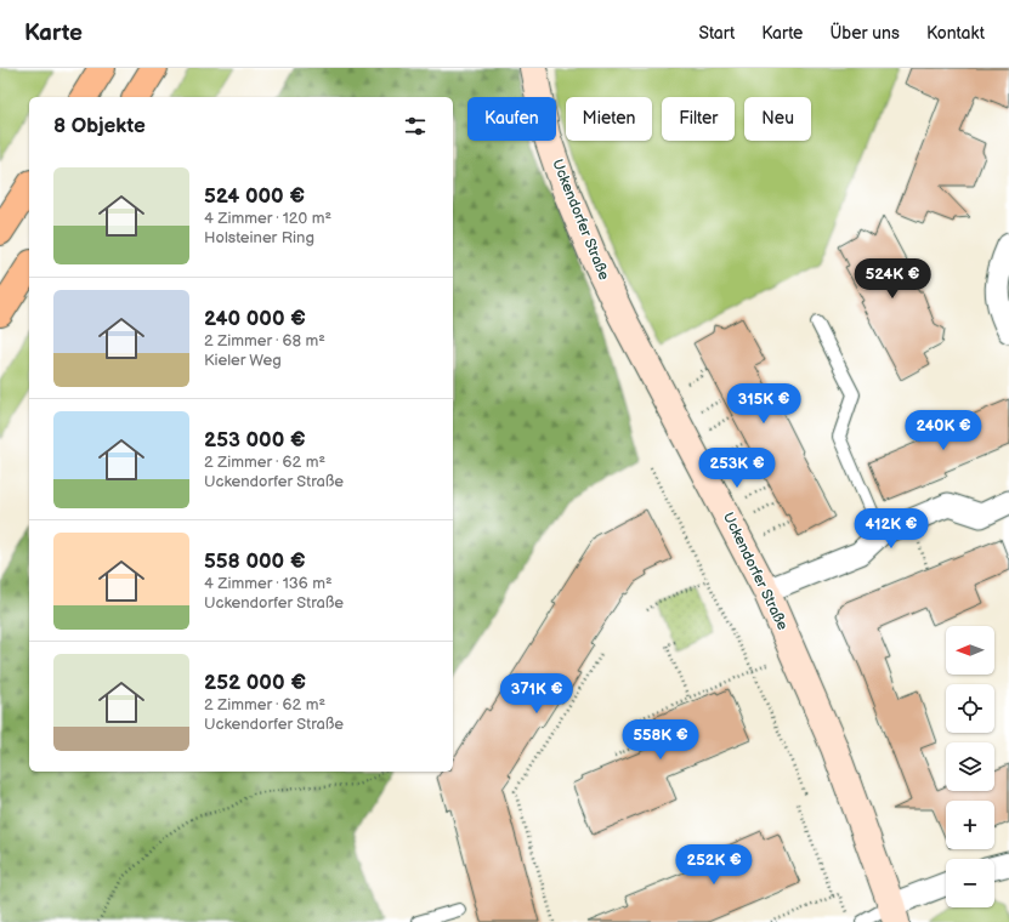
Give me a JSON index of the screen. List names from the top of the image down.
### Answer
{
  "streets": {
    "street": ["Uckendorfer Straße"]
  },
  "north": "left",
  "page": {
    "header": "Karte",
    "nav": [
      "Start",
      "Karte",
      "Über uns",
      "Kontakt"
    ],
    "chip": [
      "Kaufen",
      "Mieten",
      "Filter",
      "Neu"
    ],
    "heading": "8 Objekte",
    "list": [
      {
        "name": "524 000 €",
        "note": "4 Zimmer · 120 m² · Holsteiner Ring"
      },
      {
        "name": "240 000 €",
        "note": "2 Zimmer · 68 m² · Kieler Weg"
      },
      {
        "name": "253 000 €",
        "note": "2 Zimmer · 62 m² · Uckendorfer Straße"
      },
      {
        "name": "558 000 €",
        "note": "4 Zimmer · 136 m² · Uckendorfer Straße"
      },
      {
        "name": "252 000 €",
        "note": "2 Zimmer · 62 m² · Uckendorfer Straße"
      }
    ],
    "price": [
      "524K €",
      "315K €",
      "240K €",
      "253K €",
      "412K €",
      "371K €",
      "558K €",
      "252K €"
    ],
    "map_buttons": ["+", "−"]
  }
}
